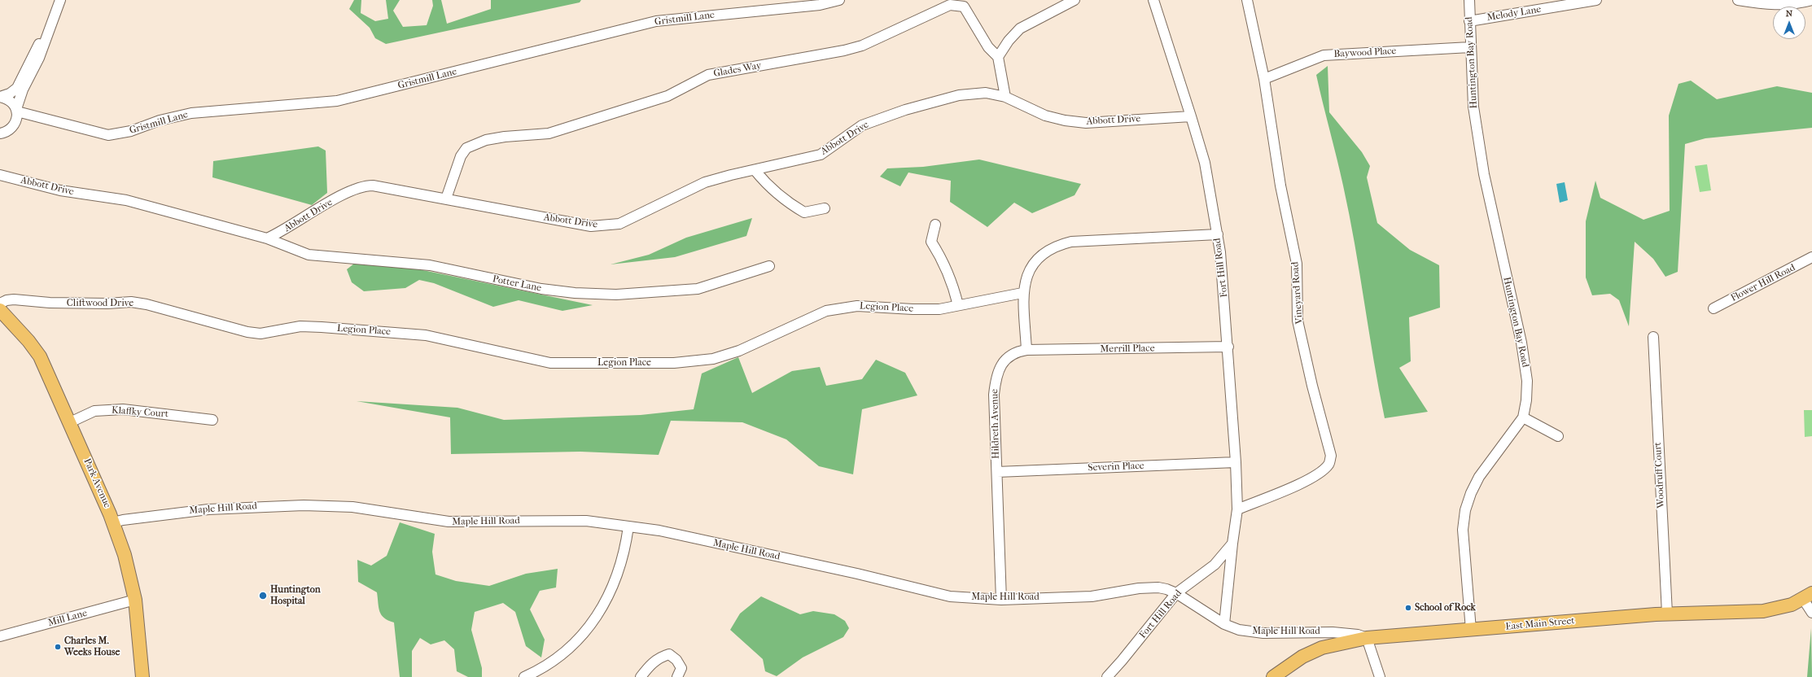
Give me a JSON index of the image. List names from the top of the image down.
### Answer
{
  "streets": {
    "main road": ["Park Avenue", "East Main Street"],
    "street": [
      "Melody Lane",
      "Gristmill Lane",
      "Baywood Place",
      "Huntington Bay Road",
      "Glades Way",
      "Abbott Drive",
      "Fort Hill Road",
      "Flower Hill Road",
      "Potter Lane",
      "Vineyard Road",
      "Cliftwood Drive",
      "Legion Place",
      "Merrill Place",
      "Klaffky Court",
      "Hildreth Avenue",
      "Severin Place",
      "Woodruff Court",
      "Maple Hill Road",
      "Mill Lane"
    ]
  },
  "crossings": [
    ["Melody Lane", "Huntington Bay Road"],
    ["Baywood Place", "Huntington Bay Road"],
    ["Baywood Place", "Vineyard Road"],
    ["Huntington Bay Road", "East Main Street"],
    ["Glades Way", "Abbott Drive"],
    ["Abbott Drive", "Fort Hill Road"],
    ["Abbott Drive", "Potter Lane"],
    ["Fort Hill Road", "Vineyard Road"],
    ["Fort Hill Road", "Merrill Place"],
    ["Fort Hill Road", "Severin Place"],
    ["Fort Hill Road", "Maple Hill Road"],
    ["Cliftwood Drive", "Legion Place"],
    ["Merrill Place", "Hildreth Avenue"],
    ["Klaffky Court", "Park Avenue"],
    ["Hildreth Avenue", "Severin Place"],
    ["Hildreth Avenue", "Maple Hill Road"],
    ["Woodruff Court", "East Main Street"],
    ["Park Avenue", "Maple Hill Road"],
    ["Park Avenue", "Mill Lane"],
    ["Maple Hill Road", "East Main Street"]
  ],
  "places": ["Huntington Hospital", "School of Rock", "Charles M. Weeks House"],
  "north": "top"
}
